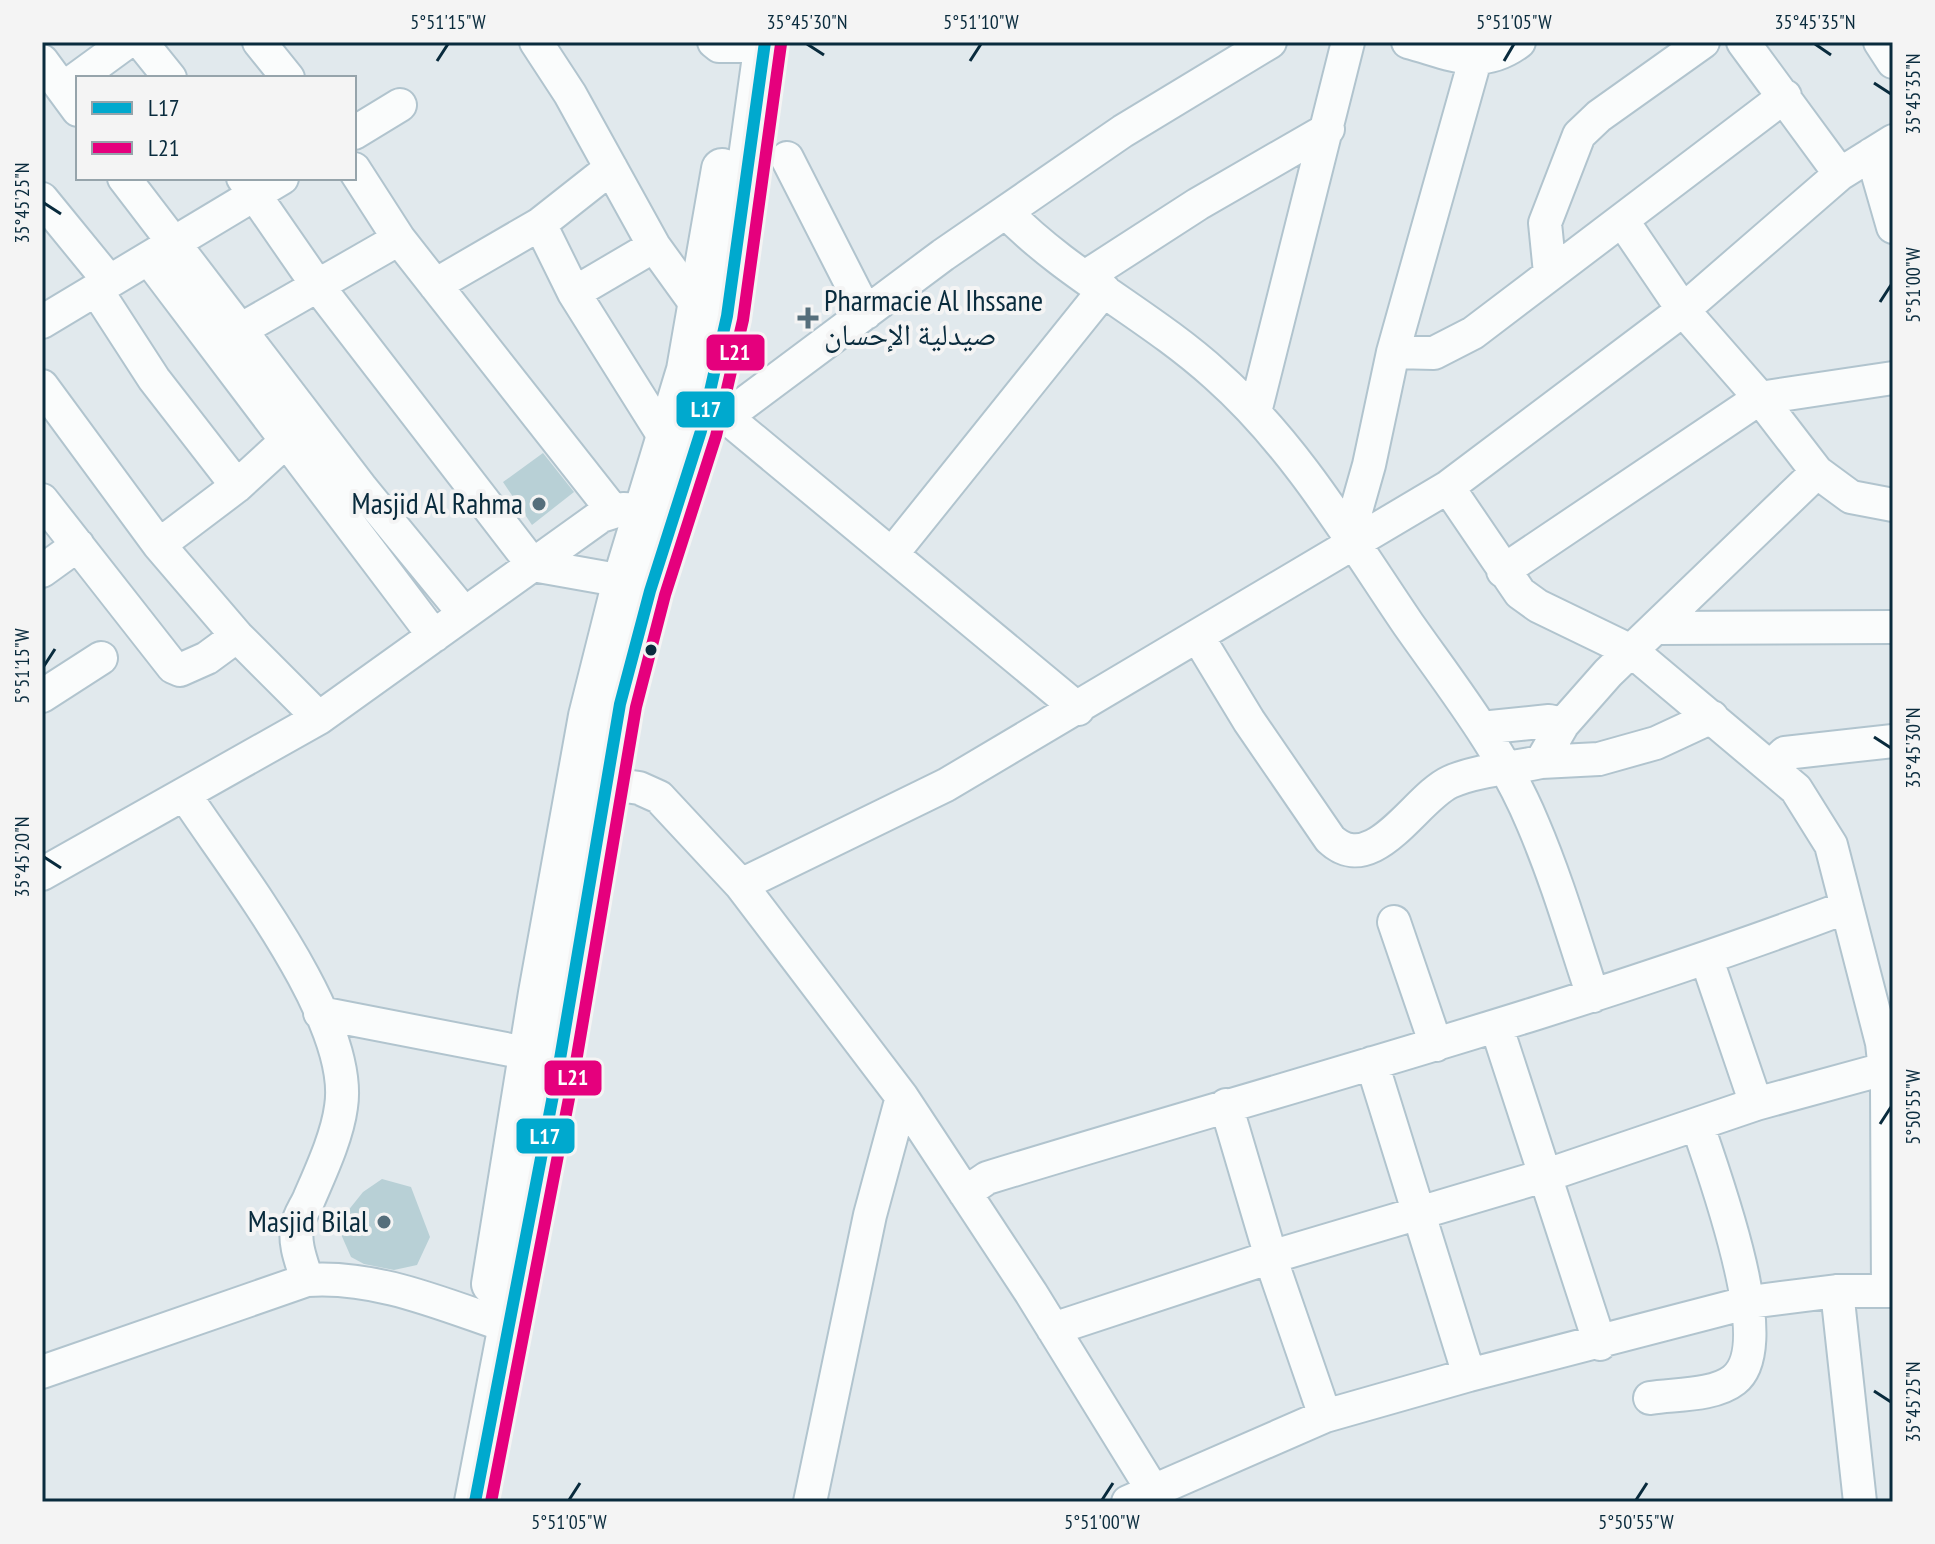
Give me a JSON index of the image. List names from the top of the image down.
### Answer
{
  "places": {
    "health": ["Pharmacie Al Ihssane صيدلية الإحسان"],
    "other": ["Masjid Al Rahma", "Masjid Bilal"]
  },
  "lines": ["transit line L17", "transit line L21"],
  "legend": ["L17", "L21"],
  "coordinates": [
    "5°51'15\"W",
    "35°45'30\"N",
    "5°51'10\"W",
    "5°51'05\"W",
    "35°45'35\"N",
    "35°45'25\"N",
    "5°51'00\"W",
    "35°45'20\"N",
    "5°50'55\"W"
  ]
}
